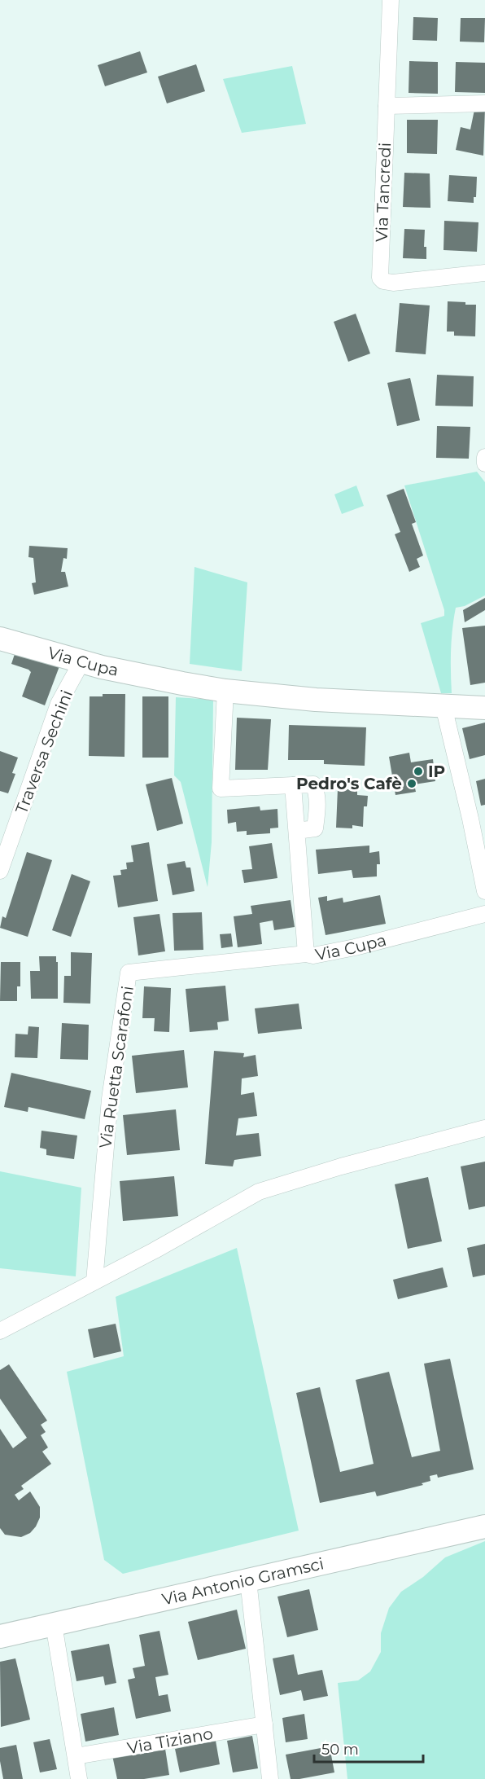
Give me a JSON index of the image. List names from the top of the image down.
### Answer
{
  "streets": {
    "street": [
      "Via Tancredi",
      "Via Cupa",
      "Traversa Sechini",
      "Via Ruetta Scarafoni",
      "Via Antonio Gramsci",
      "Via Tiziano"
    ]
  },
  "crossings": [
    ["Via Cupa", "Traversa Sechini"],
    ["Via Cupa", "Via Ruetta Scarafoni"]
  ],
  "places": ["IP", "Pedro's Cafè"],
  "scale_bar": "50 m"
}
